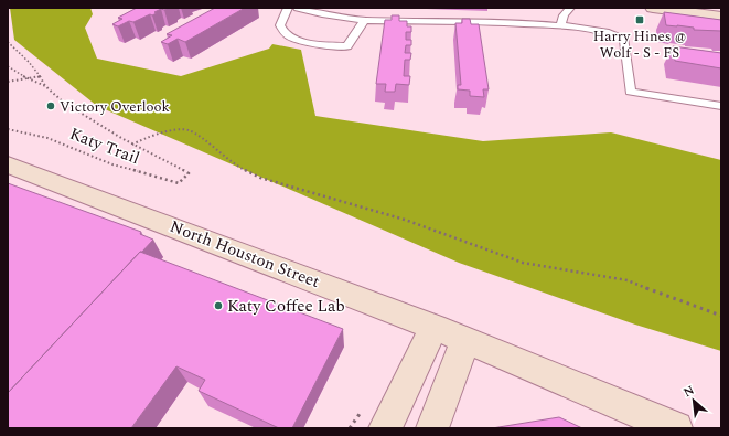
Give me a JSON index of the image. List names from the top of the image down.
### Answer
{
  "streets": {
    "street": ["North Houston Street"],
    "path": ["Katy Trail"]
  },
  "places": {
    "transit": ["Harry Hines @ Wolf - S - FS"],
    "other": ["Victory Overlook", "Katy Coffee Lab"]
  },
  "north": "top left"
}
